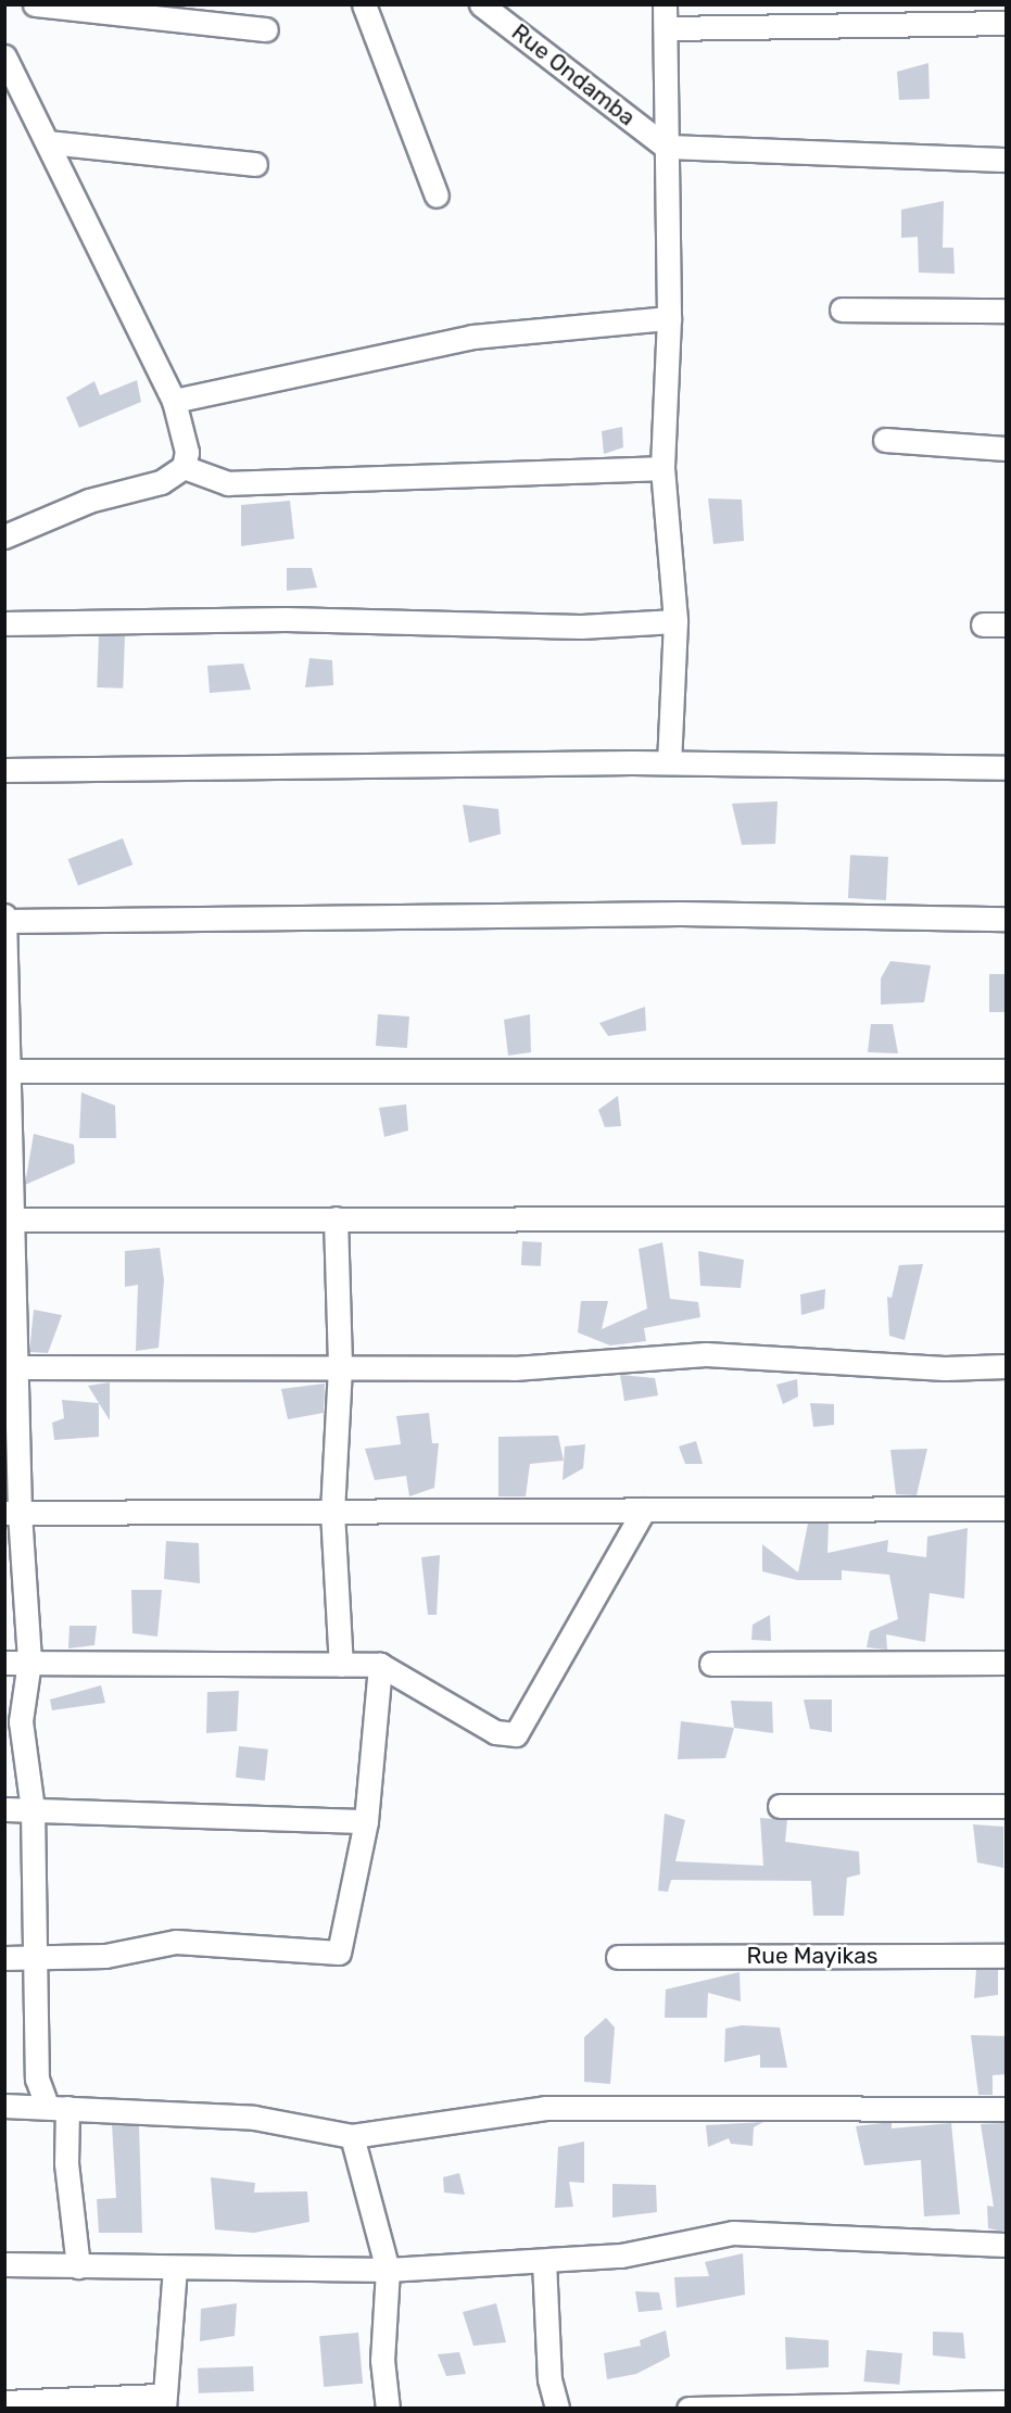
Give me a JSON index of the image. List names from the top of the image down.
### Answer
{
  "streets": {
    "street": ["Rue Ondamba", "Rue Mayikas"]
  }
}
